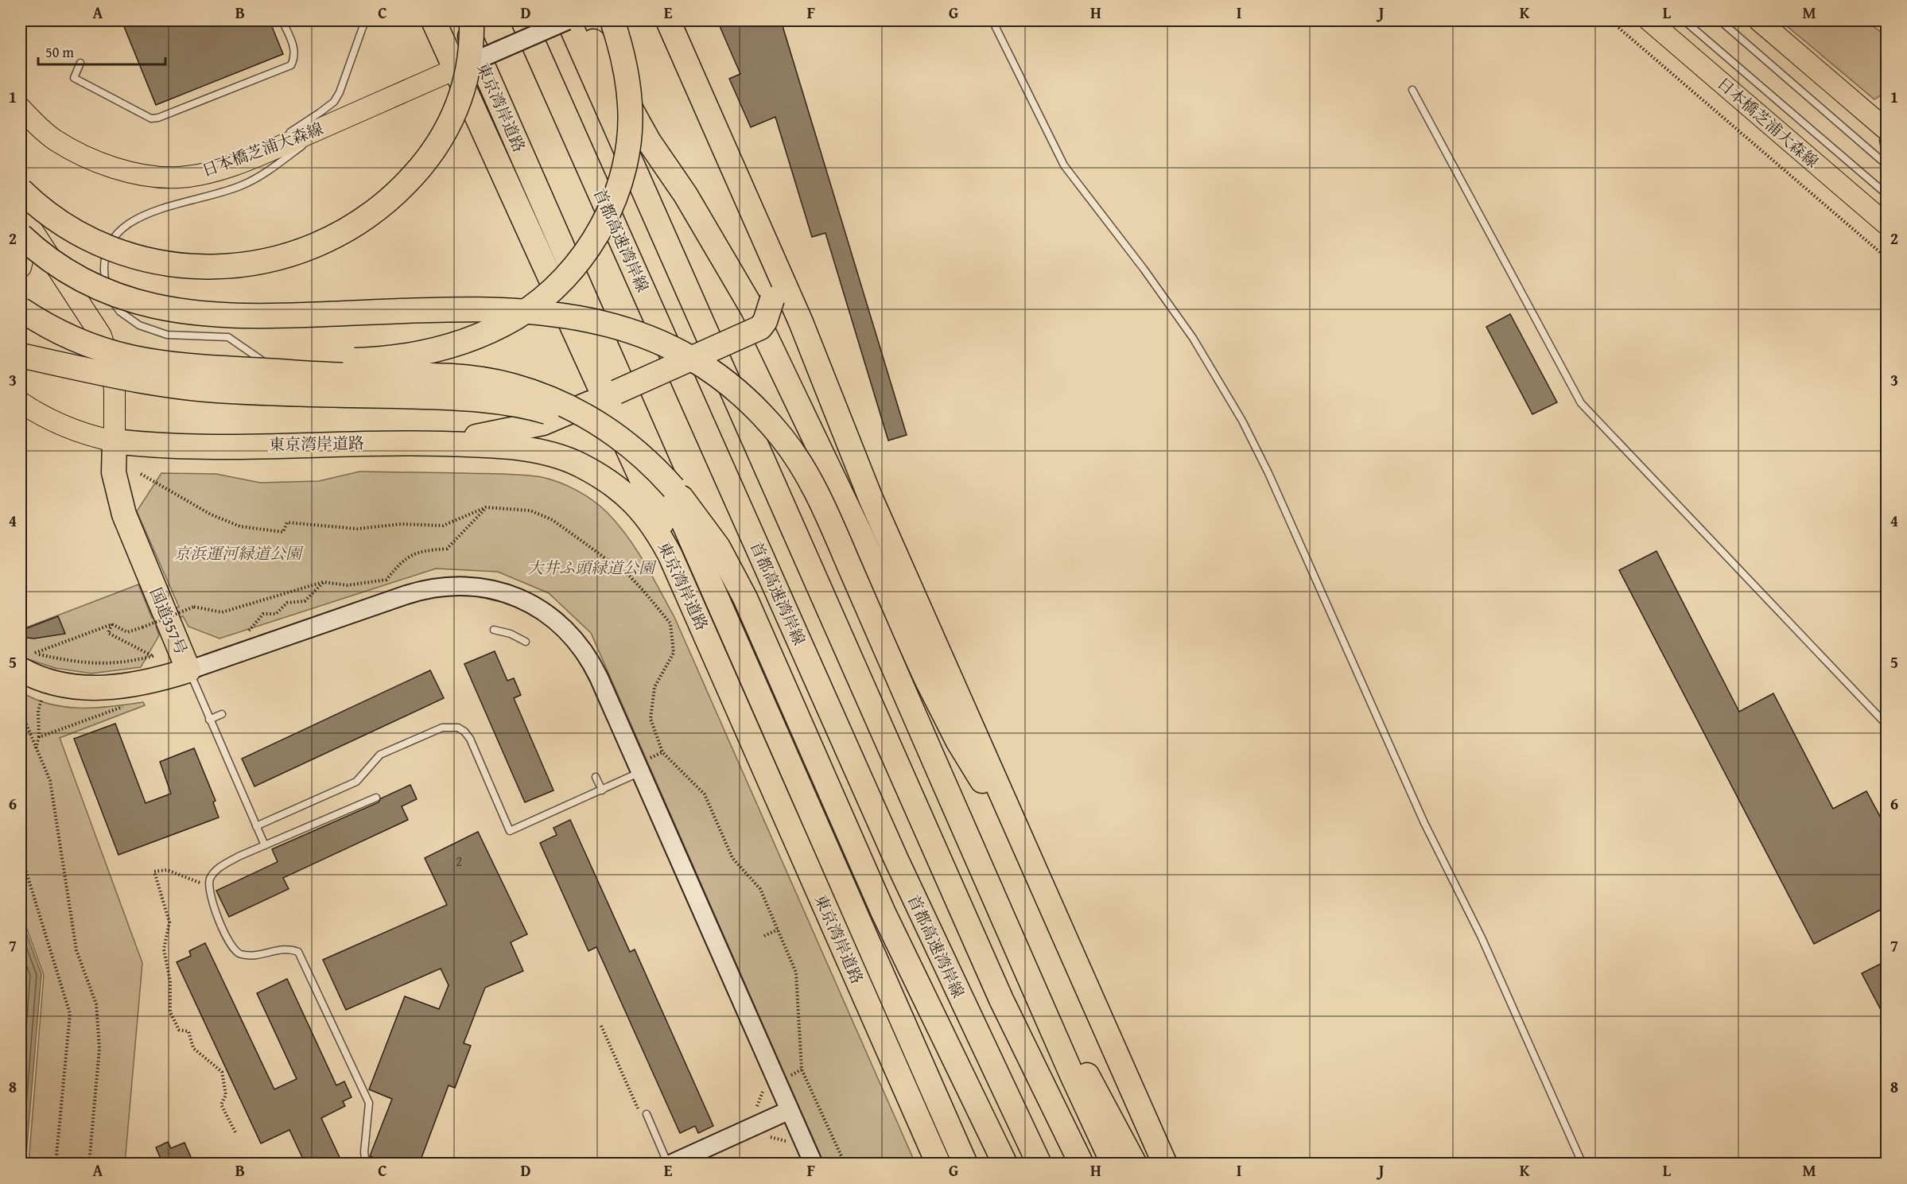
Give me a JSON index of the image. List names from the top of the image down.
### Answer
{
  "streets": {
    "highway": ["東京湾岸道路", "首都高速湾岸線", "国道357号"],
    "main road": ["日本橋芝浦大森線"]
  },
  "crossings": [
    ["東京湾岸道路", "国道357号"]
  ],
  "parks": ["京浜運河緑道公園", "大井ふ頭緑道公園"],
  "house_numbers": ["2"],
  "scale_bar": "50 m",
  "grid": {
    "columns": [
      "A",
      "B",
      "C",
      "D",
      "E",
      "F",
      "G",
      "H",
      "I",
      "J",
      "K",
      "L",
      "M"
    ],
    "rows": [
      "1",
      "2",
      "3",
      "4",
      "5",
      "6",
      "7",
      "8"
    ]
  }
}
